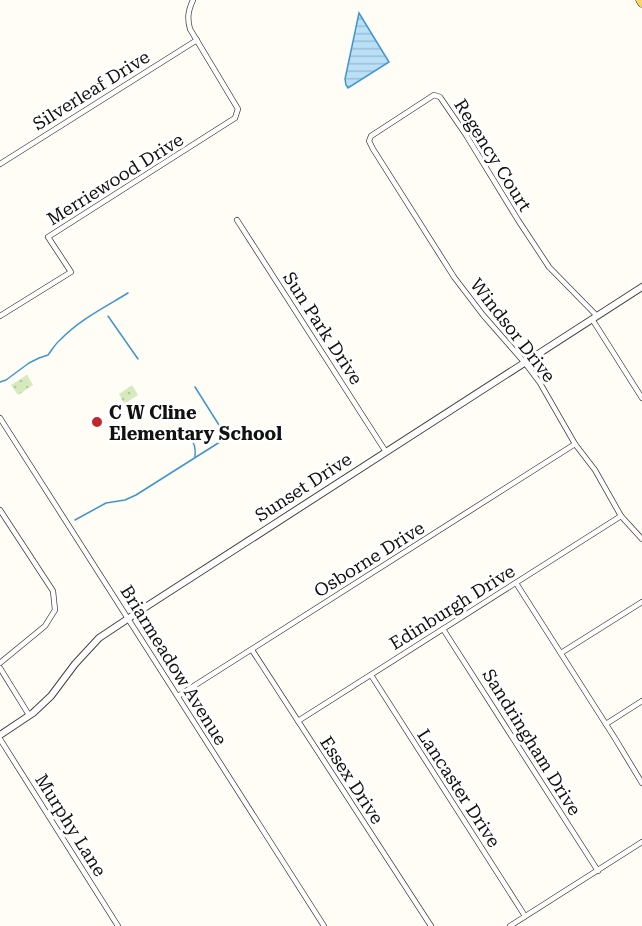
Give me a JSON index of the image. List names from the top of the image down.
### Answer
{
  "streets": {
    "street": [
      "Silverleaf Drive",
      "Regency Court",
      "Merriewood Drive",
      "Sun Park Drive",
      "Windsor Drive",
      "Sunset Drive",
      "Osborne Drive",
      "Edinburgh Drive",
      "Briarmeadow Avenue",
      "Sandringham Drive",
      "Essex Drive",
      "Lancaster Drive",
      "Murphy Lane"
    ]
  },
  "crossings": [
    ["Silverleaf Drive", "Merriewood Drive"],
    ["Regency Court", "Windsor Drive"],
    ["Regency Court", "Sunset Drive"],
    ["Sun Park Drive", "Sunset Drive"],
    ["Windsor Drive", "Sunset Drive"],
    ["Windsor Drive", "Osborne Drive"],
    ["Windsor Drive", "Edinburgh Drive"],
    ["Sunset Drive", "Briarmeadow Avenue"],
    ["Sunset Drive", "Murphy Lane"],
    ["Osborne Drive", "Briarmeadow Avenue"],
    ["Osborne Drive", "Essex Drive"],
    ["Edinburgh Drive", "Sandringham Drive"],
    ["Edinburgh Drive", "Essex Drive"],
    ["Edinburgh Drive", "Lancaster Drive"]
  ],
  "places": ["C W Cline Elementary School"]
}
